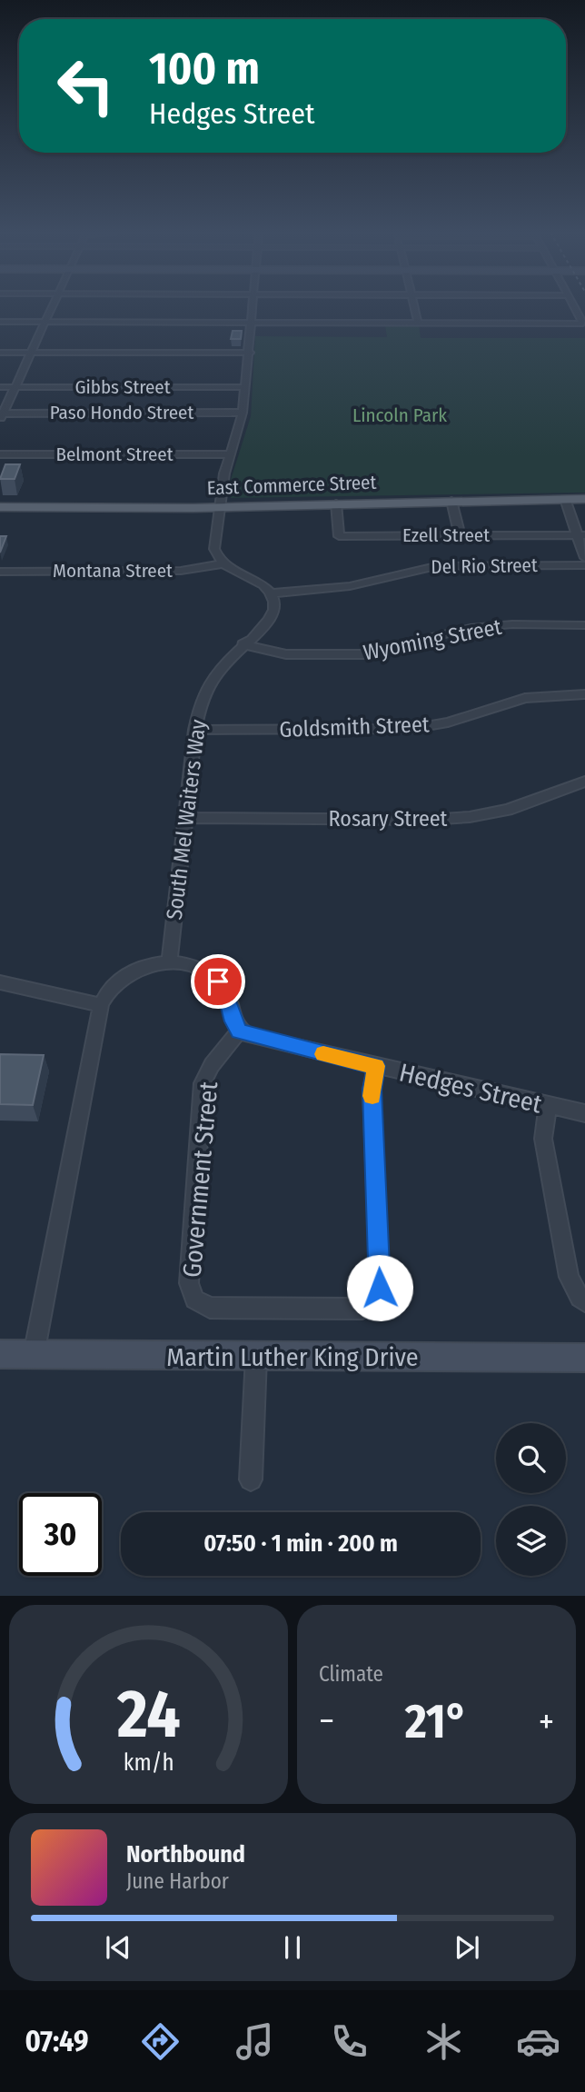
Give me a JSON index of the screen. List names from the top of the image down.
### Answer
{
  "streets": {
    "main road": ["East Commerce Street", "Martin Luther King Drive"],
    "street": [
      "Gibbs Street",
      "Paso Hondo Street",
      "Belmont Street",
      "Ezell Street",
      "Del Rio Street",
      "Montana Street",
      "Wyoming Street",
      "Goldsmith Street",
      "Rosary Street",
      "South Mel Waiters Way",
      "Hedges Street",
      "Government Street"
    ]
  },
  "crossings": [
    ["East Commerce Street", "Ezell Street"],
    ["Del Rio Street", "South Mel Waiters Way"],
    ["Wyoming Street", "South Mel Waiters Way"],
    ["Goldsmith Street", "South Mel Waiters Way"],
    ["Rosary Street", "South Mel Waiters Way"],
    ["Hedges Street", "Government Street"]
  ],
  "parks": ["Lincoln Park"],
  "page": {
    "turn": ["100 m", "Hedges Street"],
    "limit": "30",
    "trip": "07:50 · 1 min · 200 m",
    "tile": "Climate",
    "heat": ["−", "21°", "+"],
    "song": ["Northbound", "June Harbor"],
    "tabs": "07:49",
    "gauge": ["24", "km/h"]
  }
}
